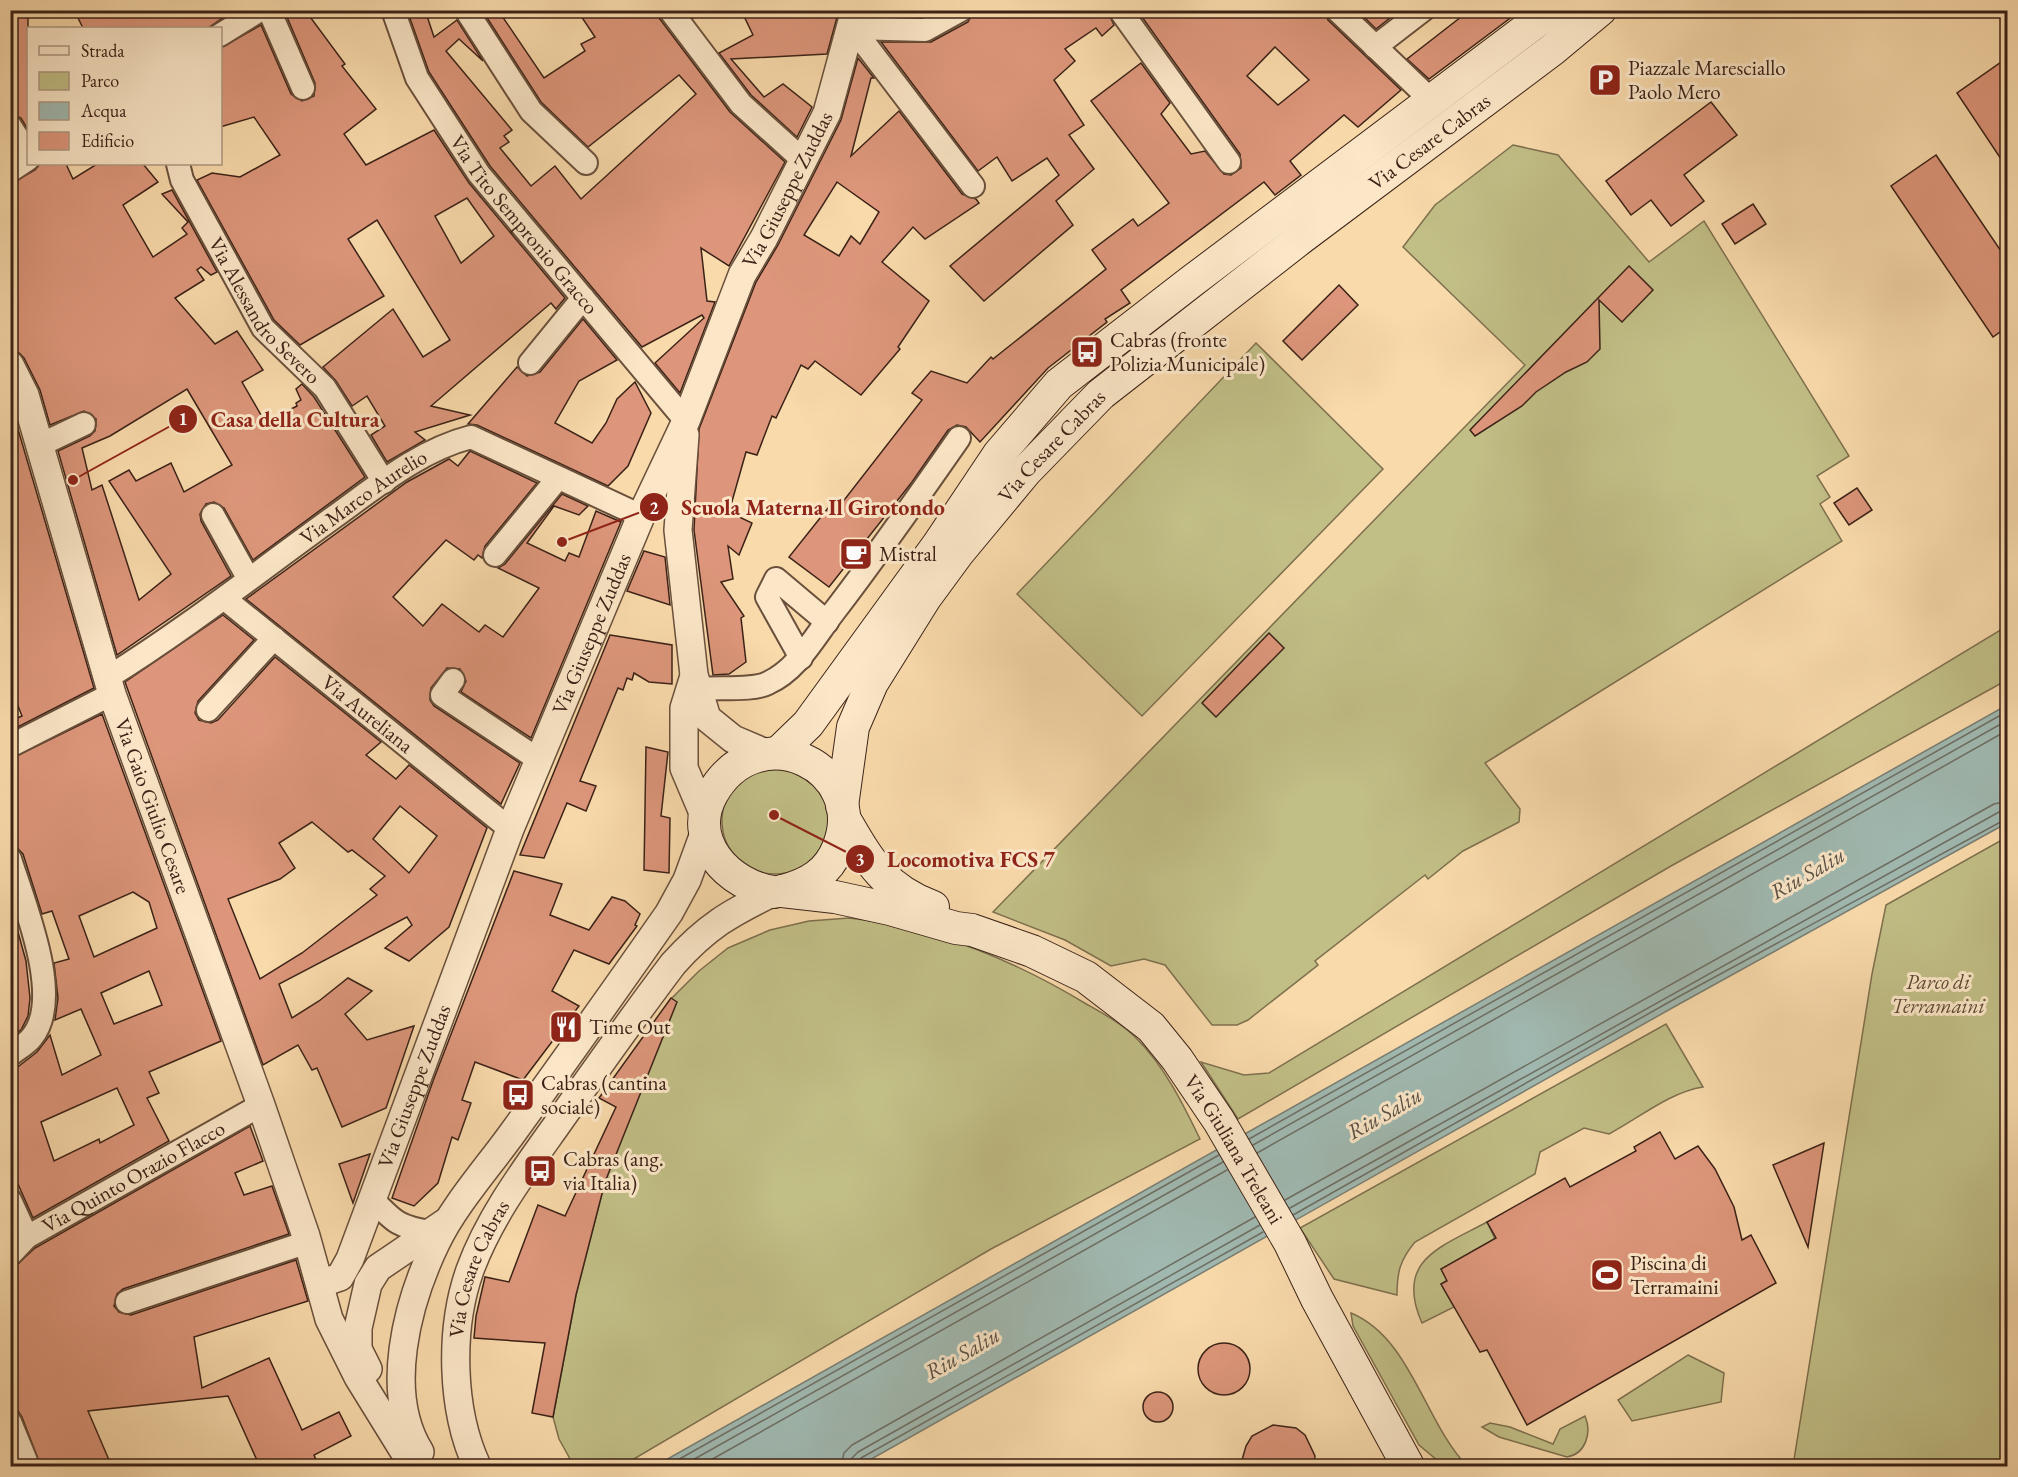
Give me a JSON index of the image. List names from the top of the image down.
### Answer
{
  "streets": {
    "main road": ["Via Cesare Cabras", "Via Giuliana Treleani"],
    "street": [
      "Via Giuseppe Zuddas",
      "Via Tito Sempronio Gracco",
      "Via Alessandro Severo",
      "Via Marco Aurelio",
      "Via Aureliana",
      "Via Gaio Giulio Cesare",
      "Via Quinto Orazio Flacco"
    ]
  },
  "crossings": [
    ["Via Cesare Cabras", "Via Gaio Giulio Cesare"],
    ["Via Cesare Cabras", "Via Giuliana Treleani"],
    ["Via Giuseppe Zuddas", "Via Tito Sempronio Gracco"],
    ["Via Giuseppe Zuddas", "Via Marco Aurelio"],
    ["Via Giuseppe Zuddas", "Via Aureliana"],
    ["Via Alessandro Severo", "Via Marco Aurelio"],
    ["Via Marco Aurelio", "Via Aureliana"],
    ["Via Marco Aurelio", "Via Gaio Giulio Cesare"],
    ["Via Gaio Giulio Cesare", "Via Quinto Orazio Flacco"]
  ],
  "water": ["Riu Saliu"],
  "parks": ["Parco di Terramaini"],
  "places": {
    "parking": ["Piazzale Maresciallo Paolo Mero"],
    "bus stop": ["Cabras (fronte Polizia Municipale)", "Cabras (cantina sociale)", "Cabras (ang. via Italia)"],
    "other": ["Casa della Cultura", "Scuola Materna Il Girotondo", "Locomotiva FCS 7"],
    "cafe": ["Mistral"],
    "restaurant": ["Time Out"],
    "sports": ["Piscina di Terramaini"]
  },
  "legend": [
    "Strada",
    "Parco",
    "Acqua",
    "Edificio"
  ]
}
